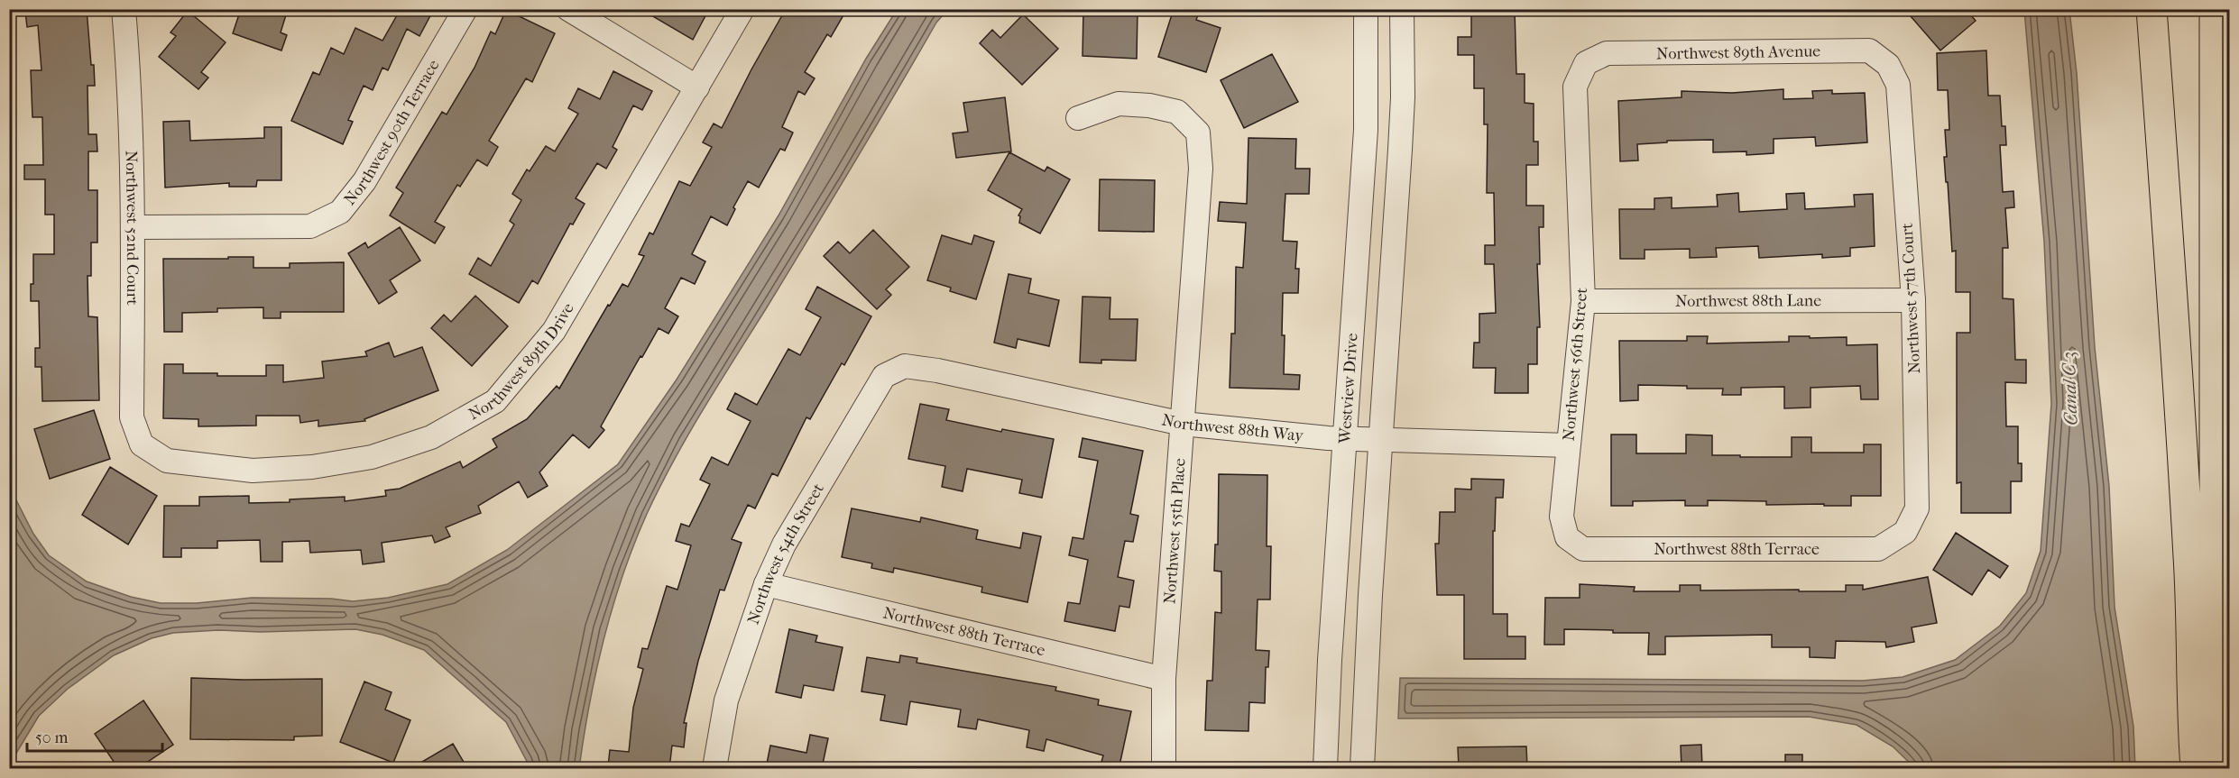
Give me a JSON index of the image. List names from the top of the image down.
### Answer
{
  "streets": {
    "street": [
      "Northwest 89th Avenue",
      "Northwest 90th Terrace",
      "Northwest 52nd Court",
      "Northwest 57th Court",
      "Northwest 88th Lane",
      "Northwest 89th Drive",
      "Northwest 56th Street",
      "Westview Drive",
      "Northwest 88th Way",
      "Northwest 55th Place",
      "Northwest 88th Terrace",
      "Northwest 54th Street"
    ]
  },
  "crossings": [
    ["Northwest 89th Avenue", "Northwest 57th Court"],
    ["Northwest 89th Avenue", "Northwest 56th Street"],
    ["Northwest 90th Terrace", "Northwest 52nd Court"],
    ["Northwest 52nd Court", "Northwest 89th Drive"],
    ["Northwest 57th Court", "Northwest 88th Lane"],
    ["Northwest 57th Court", "Northwest 88th Terrace"],
    ["Northwest 88th Lane", "Northwest 56th Street"],
    ["Northwest 56th Street", "Northwest 88th Way"],
    ["Northwest 56th Street", "Northwest 88th Terrace"],
    ["Westview Drive", "Northwest 88th Way"],
    ["Northwest 88th Way", "Northwest 55th Place"],
    ["Northwest 88th Way", "Northwest 54th Street"],
    ["Northwest 55th Place", "Northwest 88th Terrace"],
    ["Northwest 88th Terrace", "Northwest 54th Street"]
  ],
  "water": ["Canal C-3"],
  "scale_bar": "50 m"
}
